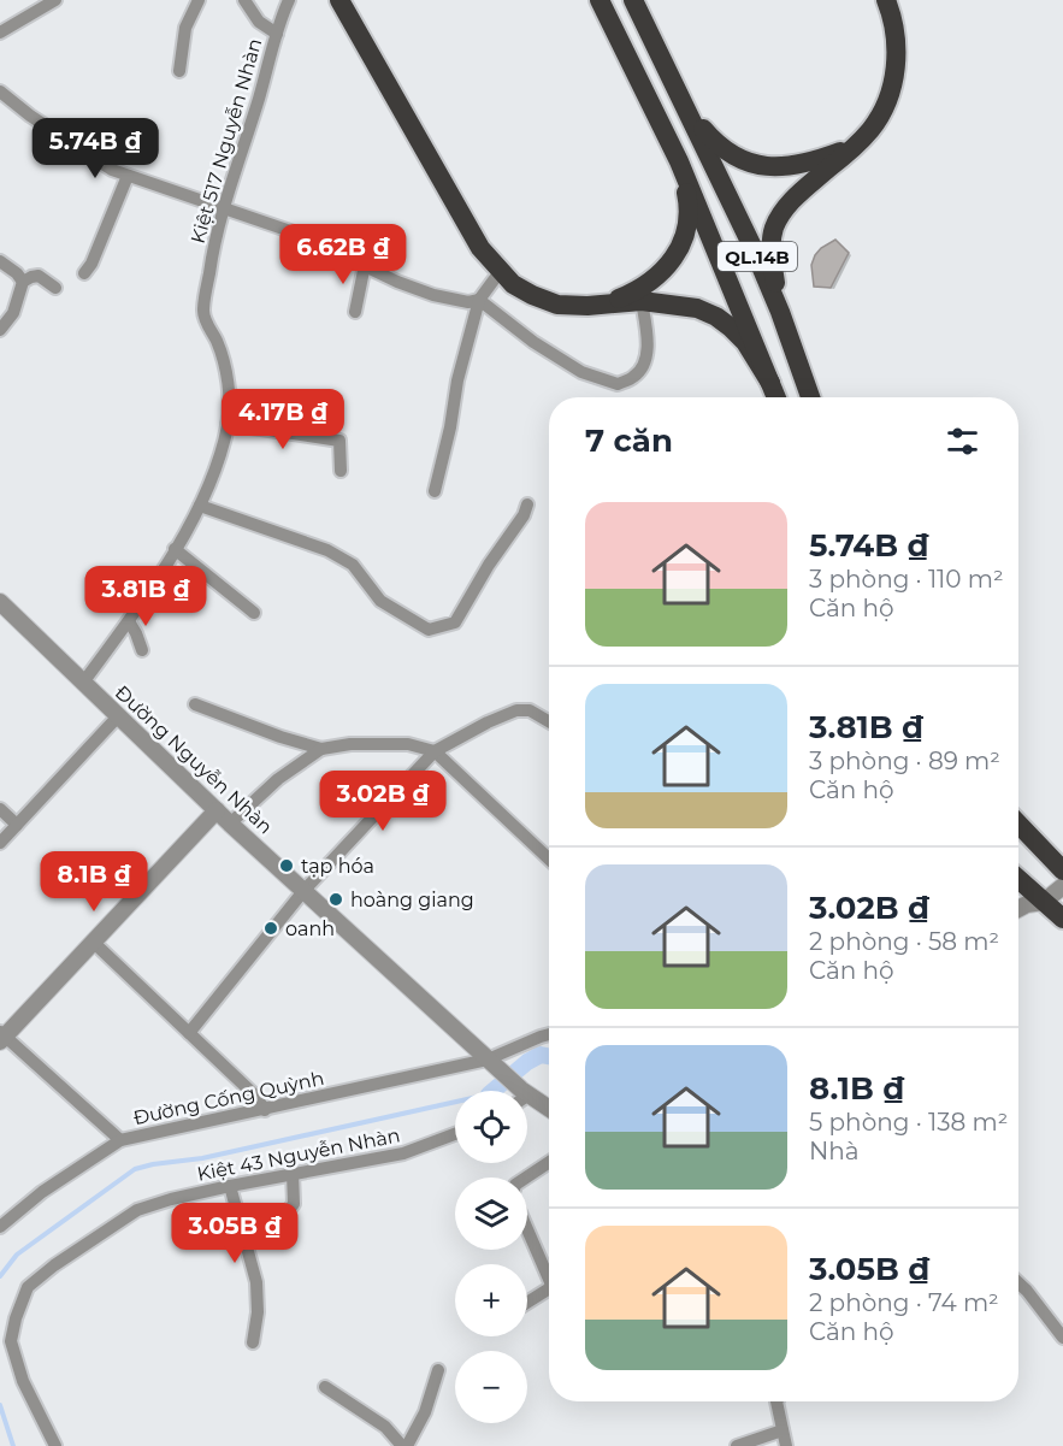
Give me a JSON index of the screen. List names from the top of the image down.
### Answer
{
  "streets": {
    "highway": ["QL.14B"],
    "street": [
      "Kiệt 517 Nguyễn Nhàn",
      "Đường Nguyễn Nhàn",
      "Đường Cống Quỳnh",
      "Kiệt 43 Nguyễn Nhàn"
    ]
  },
  "crossings": [
    ["Kiệt 517 Nguyễn Nhàn", "Đường Nguyễn Nhàn"],
    ["Đường Nguyễn Nhàn", "Đường Cống Quỳnh"]
  ],
  "places": ["tạp hóa", "hoàng giang", "oanh"],
  "page": {
    "price": [
      "5.74B ₫",
      "6.62B ₫",
      "4.17B ₫",
      "3.81B ₫",
      "3.02B ₫",
      "8.1B ₫",
      "3.05B ₫"
    ],
    "heading": "7 căn",
    "list": [
      {
        "name": "5.74B ₫",
        "note": "3 phòng · 110 m² · Căn hộ"
      },
      {
        "name": "3.81B ₫",
        "note": "3 phòng · 89 m² · Căn hộ"
      },
      {
        "name": "3.02B ₫",
        "note": "2 phòng · 58 m² · Căn hộ"
      },
      {
        "name": "8.1B ₫",
        "note": "5 phòng · 138 m² · Nhà"
      },
      {
        "name": "3.05B ₫",
        "note": "2 phòng · 74 m² · Căn hộ"
      }
    ],
    "map_buttons": ["+", "−"]
  }
}
